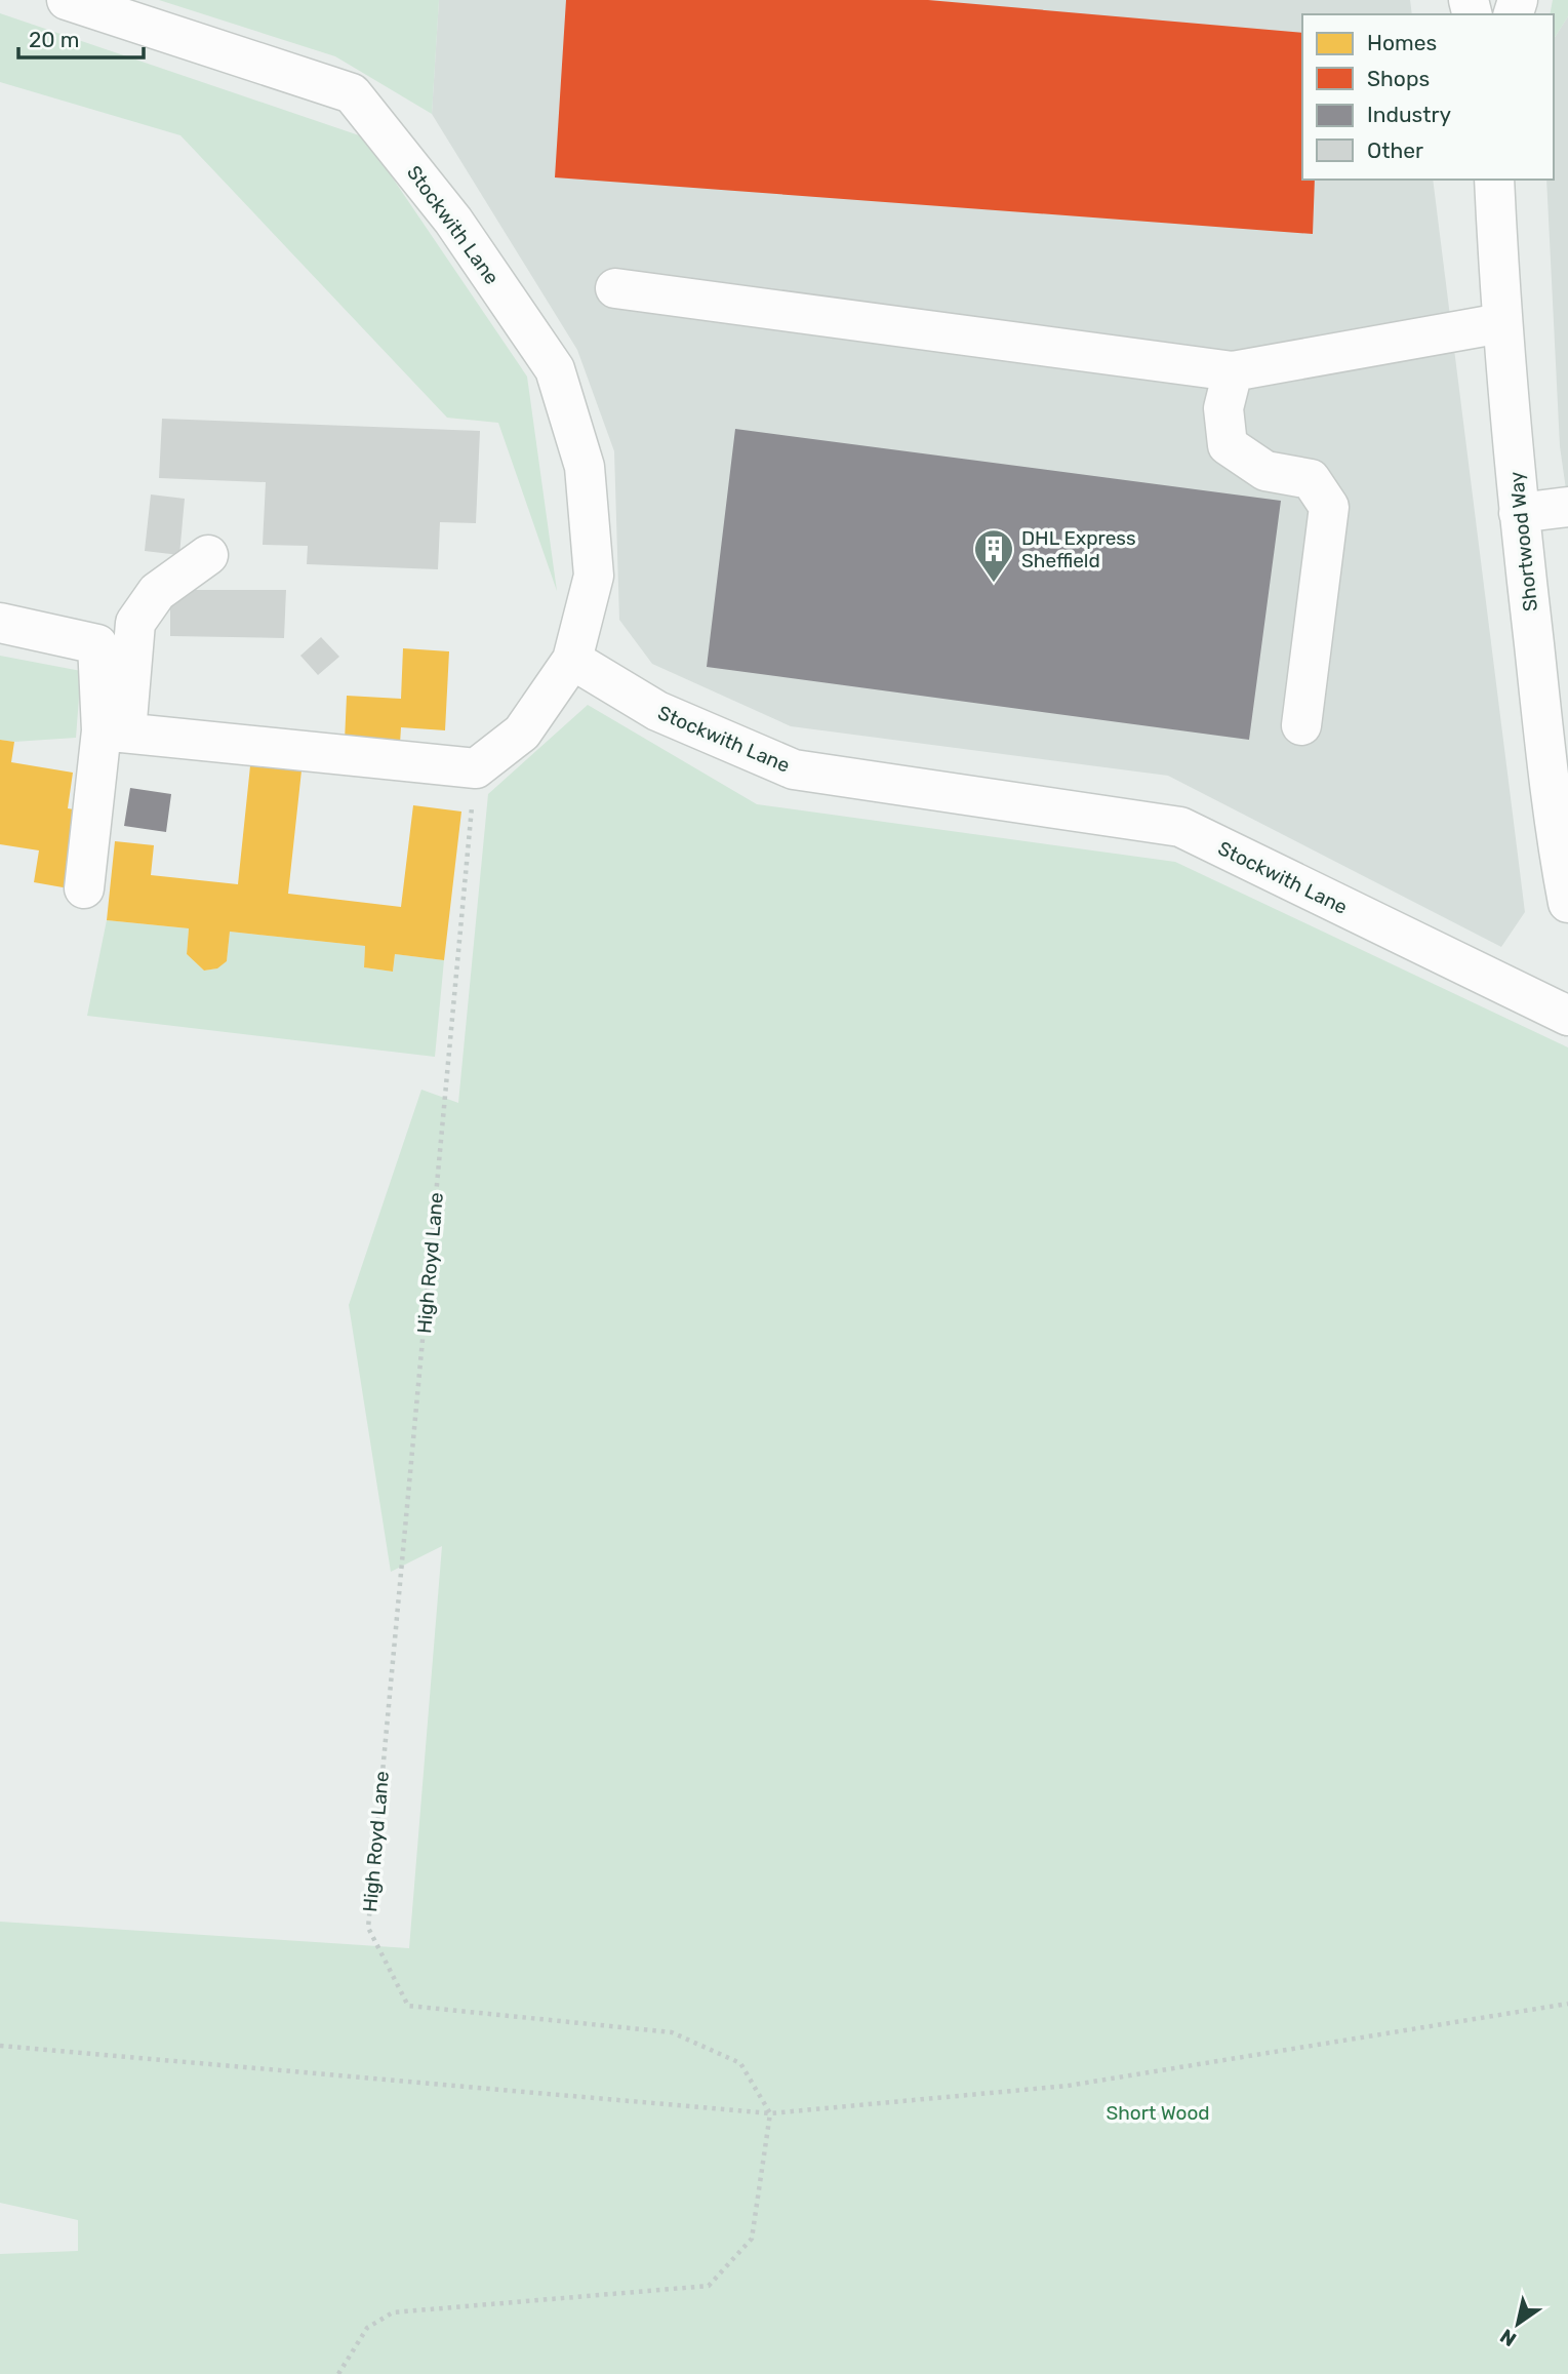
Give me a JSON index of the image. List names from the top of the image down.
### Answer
{
  "streets": {
    "street": ["Stockwith Lane", "Shortwood Way"],
    "path": ["High Royd Lane"]
  },
  "parks": ["Short Wood"],
  "places": {
    "building": ["DHL Express Sheffield"]
  },
  "legend": [
    "Homes",
    "Shops",
    "Industry",
    "Other"
  ],
  "scale_bar": "20 m",
  "north": "bottom left"
}
